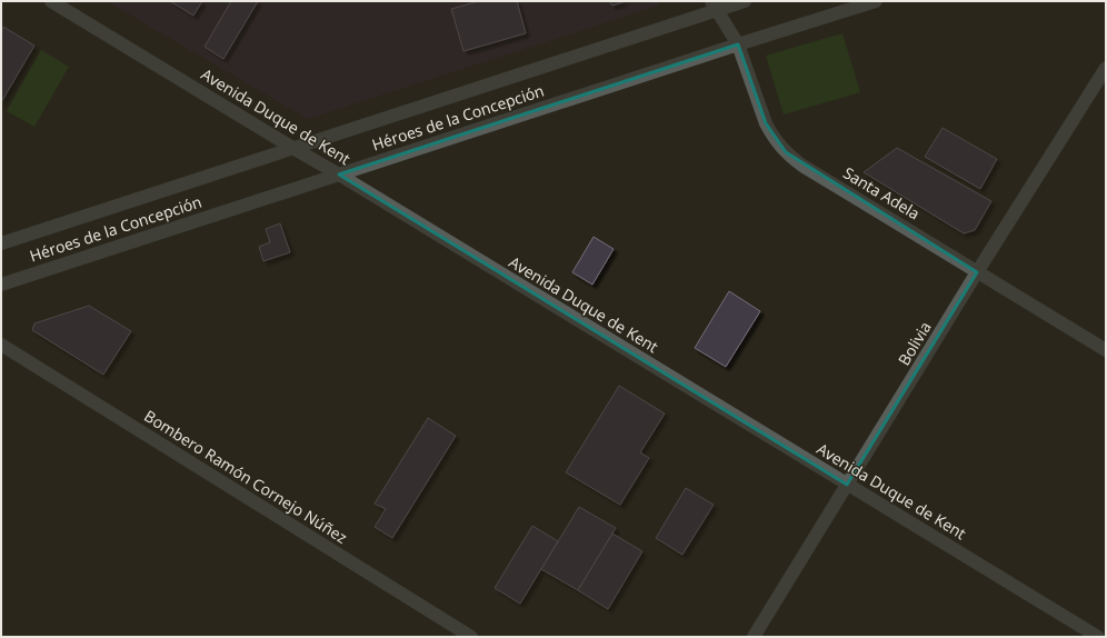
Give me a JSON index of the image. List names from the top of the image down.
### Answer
{
  "streets": {
    "street": [
      "Avenida Duque de Kent",
      "Héroes de la Concepción",
      "Santa Adela",
      "Bolivia",
      "Bombero Ramón Cornejo Núñez"
    ]
  },
  "crossings": [
    ["Avenida Duque de Kent", "Héroes de la Concepción"],
    ["Avenida Duque de Kent", "Bolivia"],
    ["Héroes de la Concepción", "Santa Adela"],
    ["Santa Adela", "Bolivia"]
  ]
}
